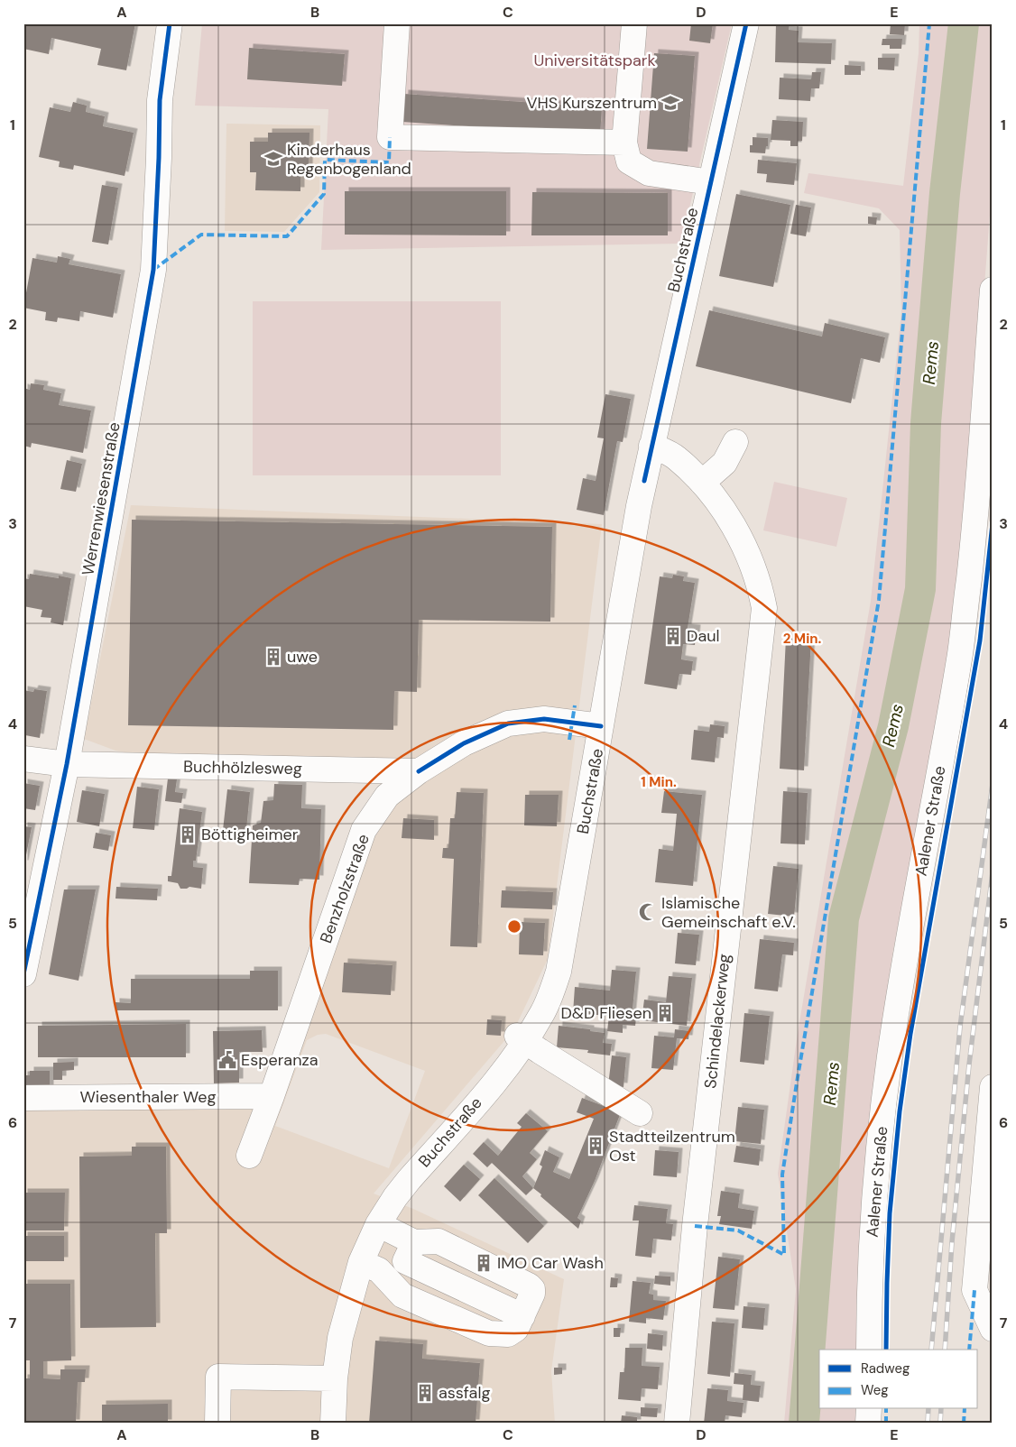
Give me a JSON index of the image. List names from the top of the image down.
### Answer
{
  "streets": {
    "street": [
      "Buchstraße",
      "Werrenwiesenstraße",
      "Buchhölzlesweg",
      "Aalener Straße",
      "Benzholzstraße",
      "Schindelackerweg",
      "Wiesenthaler Weg"
    ]
  },
  "crossings": [
    ["Buchstraße", "Benzholzstraße"],
    ["Buchstraße", "Schindelackerweg"],
    ["Werrenwiesenstraße", "Buchhölzlesweg"],
    ["Buchhölzlesweg", "Benzholzstraße"],
    ["Benzholzstraße", "Wiesenthaler Weg"]
  ],
  "water": ["Rems"],
  "parks": ["Universitätspark"],
  "places": {
    "school or university": ["VHS Kurszentrum", "Kinderhaus Regenbogenland"],
    "building": [
      "Daul",
      "uwe",
      "Böttigheimer",
      "D&D Fliesen",
      "Stadtteilzentrum Ost",
      "IMO Car Wash",
      "assfalg"
    ],
    "mosque": ["Islamische Gemeinschaft e.V."],
    "public building": ["Esperanza"]
  },
  "legend": ["Radweg", "Weg"],
  "grid": {
    "columns": [
      "A",
      "B",
      "C",
      "D",
      "E"
    ],
    "rows": [
      "1",
      "2",
      "3",
      "4",
      "5",
      "6",
      "7"
    ]
  },
  "rings": ["2 Min.", "1 Min."]
}
